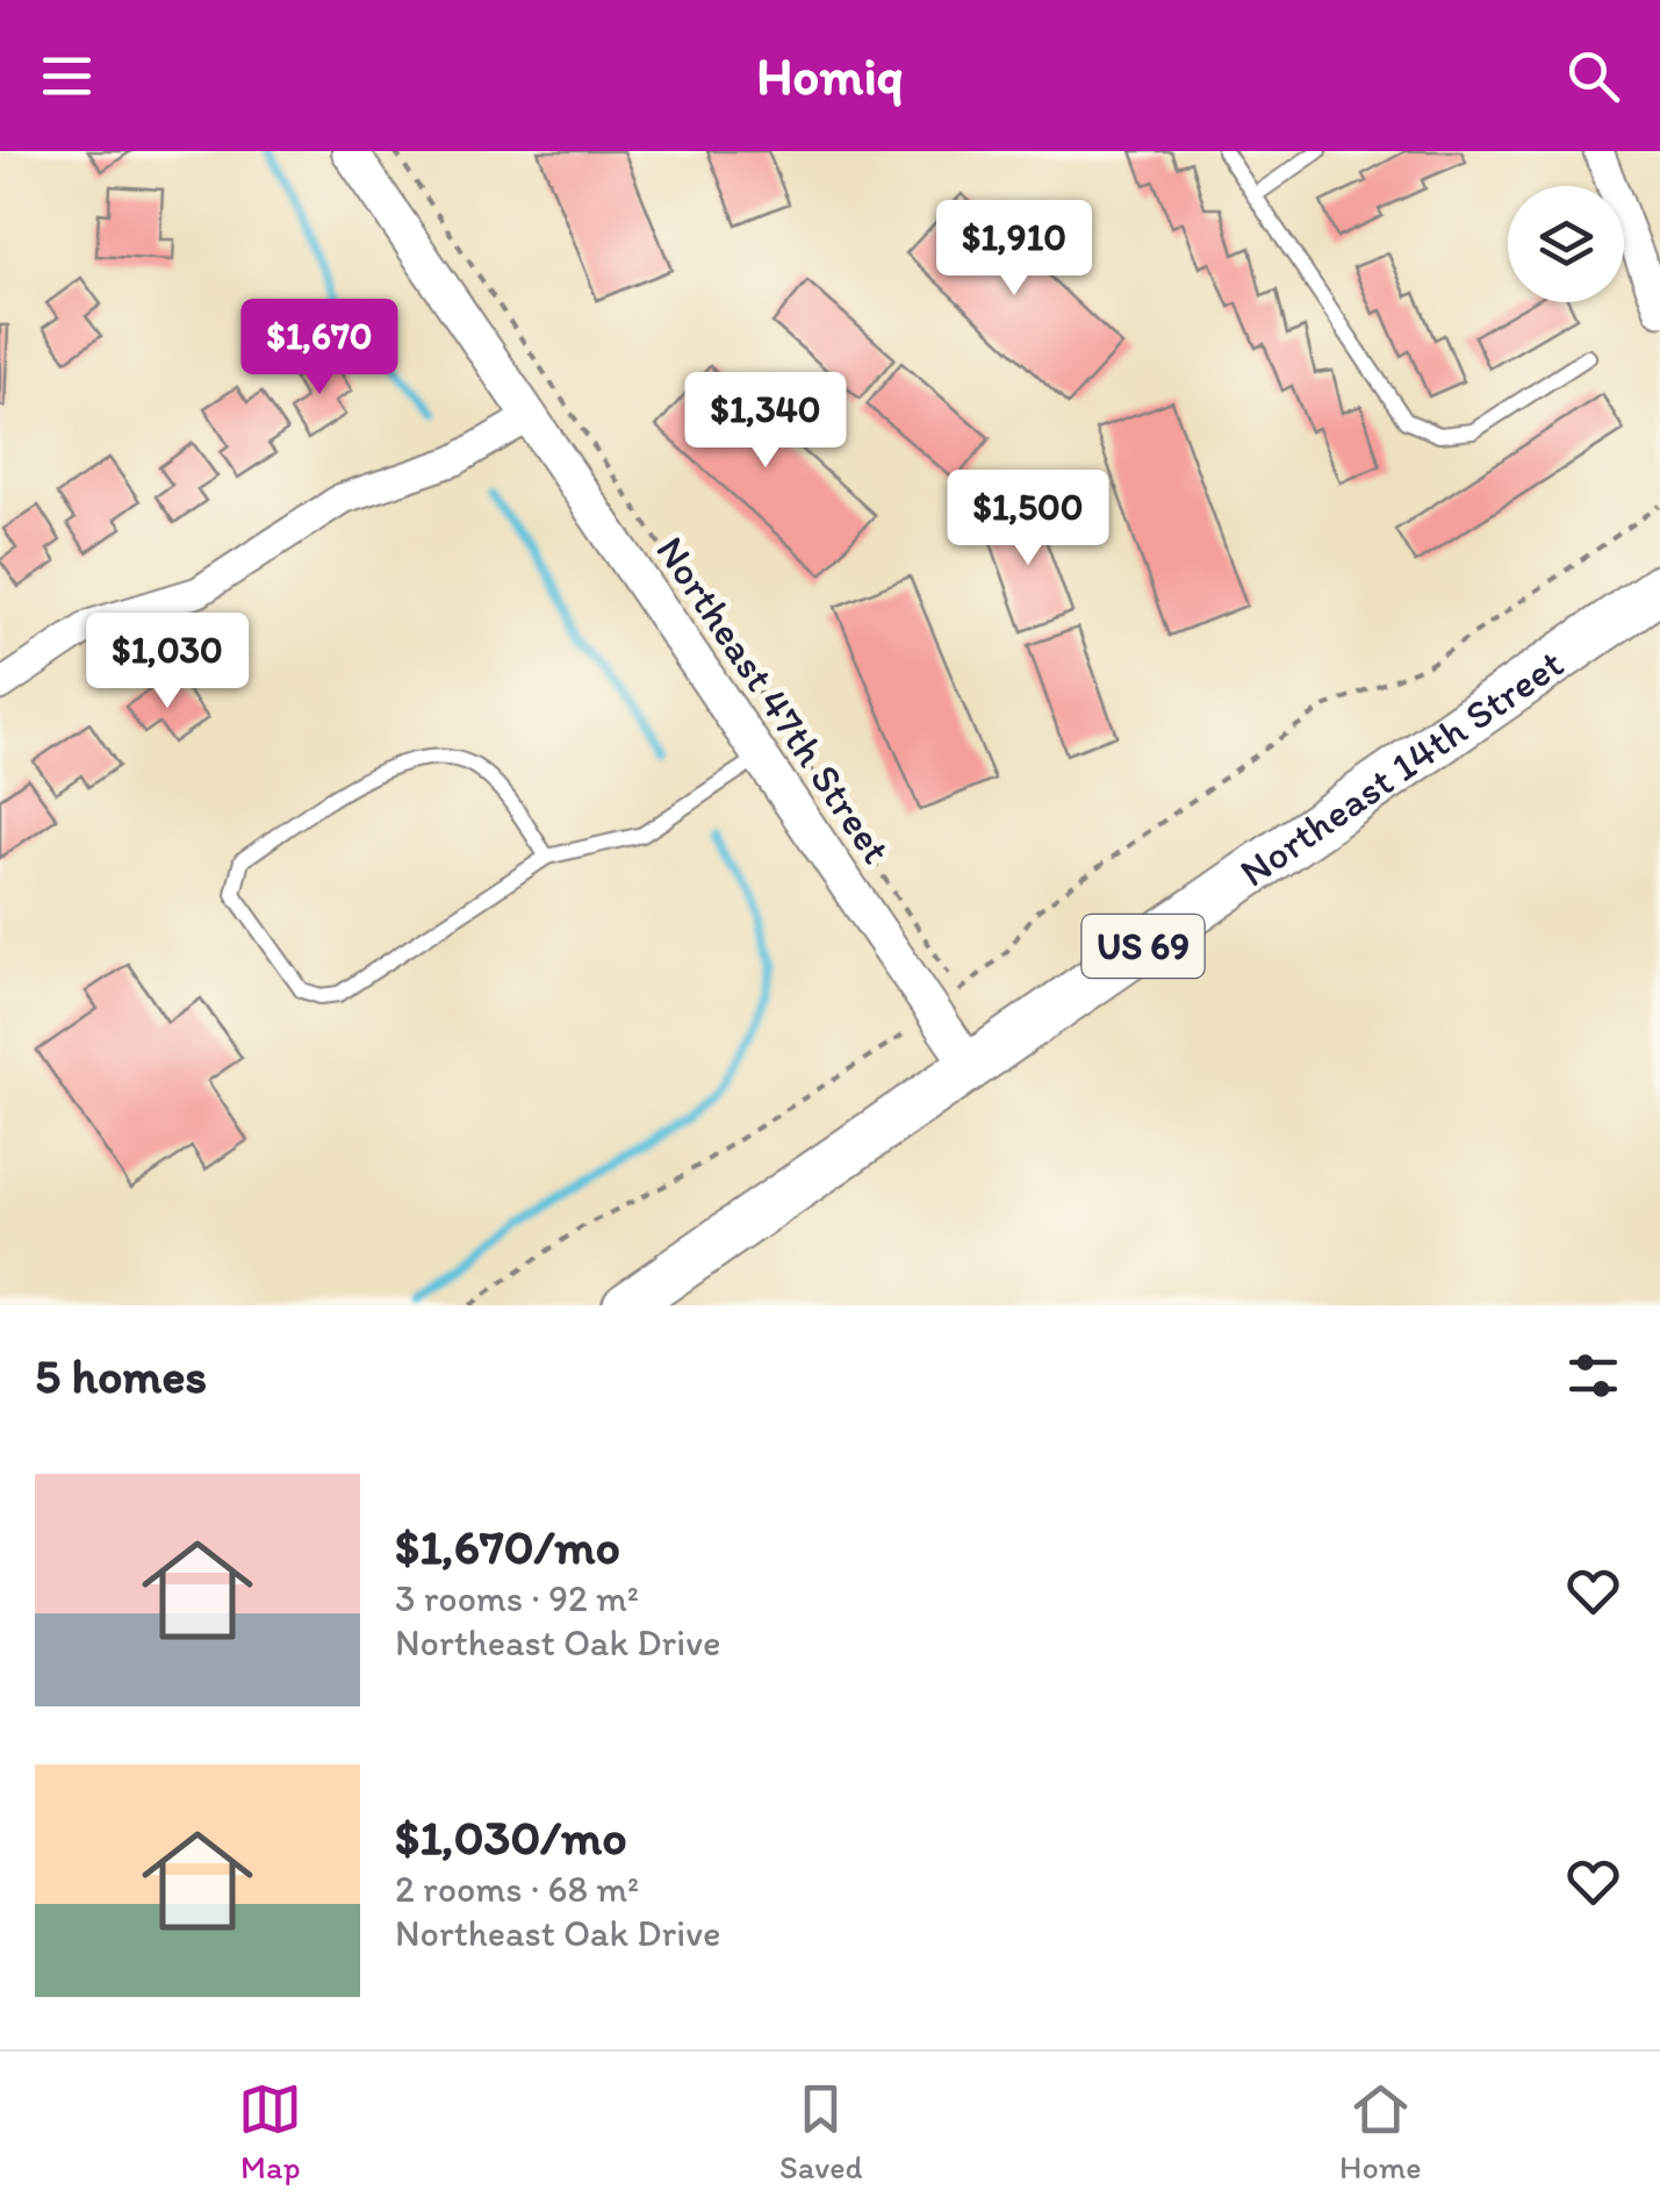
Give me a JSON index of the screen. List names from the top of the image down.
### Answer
{
  "streets": {
    "main road": ["Northeast 14th Street", "US 69"],
    "street": ["Northeast 47th Street"]
  },
  "crossings": [
    ["Northeast 47th Street", "Northeast 14th Street"]
  ],
  "page": {
    "header": "Homiq",
    "price": [
      "$1,910",
      "$1,670",
      "$1,340",
      "$1,500",
      "$1,030"
    ],
    "heading": "5 homes",
    "list": [
      {
        "name": "$1,670/mo",
        "note": "3 rooms · 92 m² · Northeast Oak Drive"
      },
      {
        "name": "$1,030/mo",
        "note": "2 rooms · 68 m² · Northeast Oak Drive"
      }
    ],
    "tabs": ["Map", "Saved", "Home"]
  }
}
